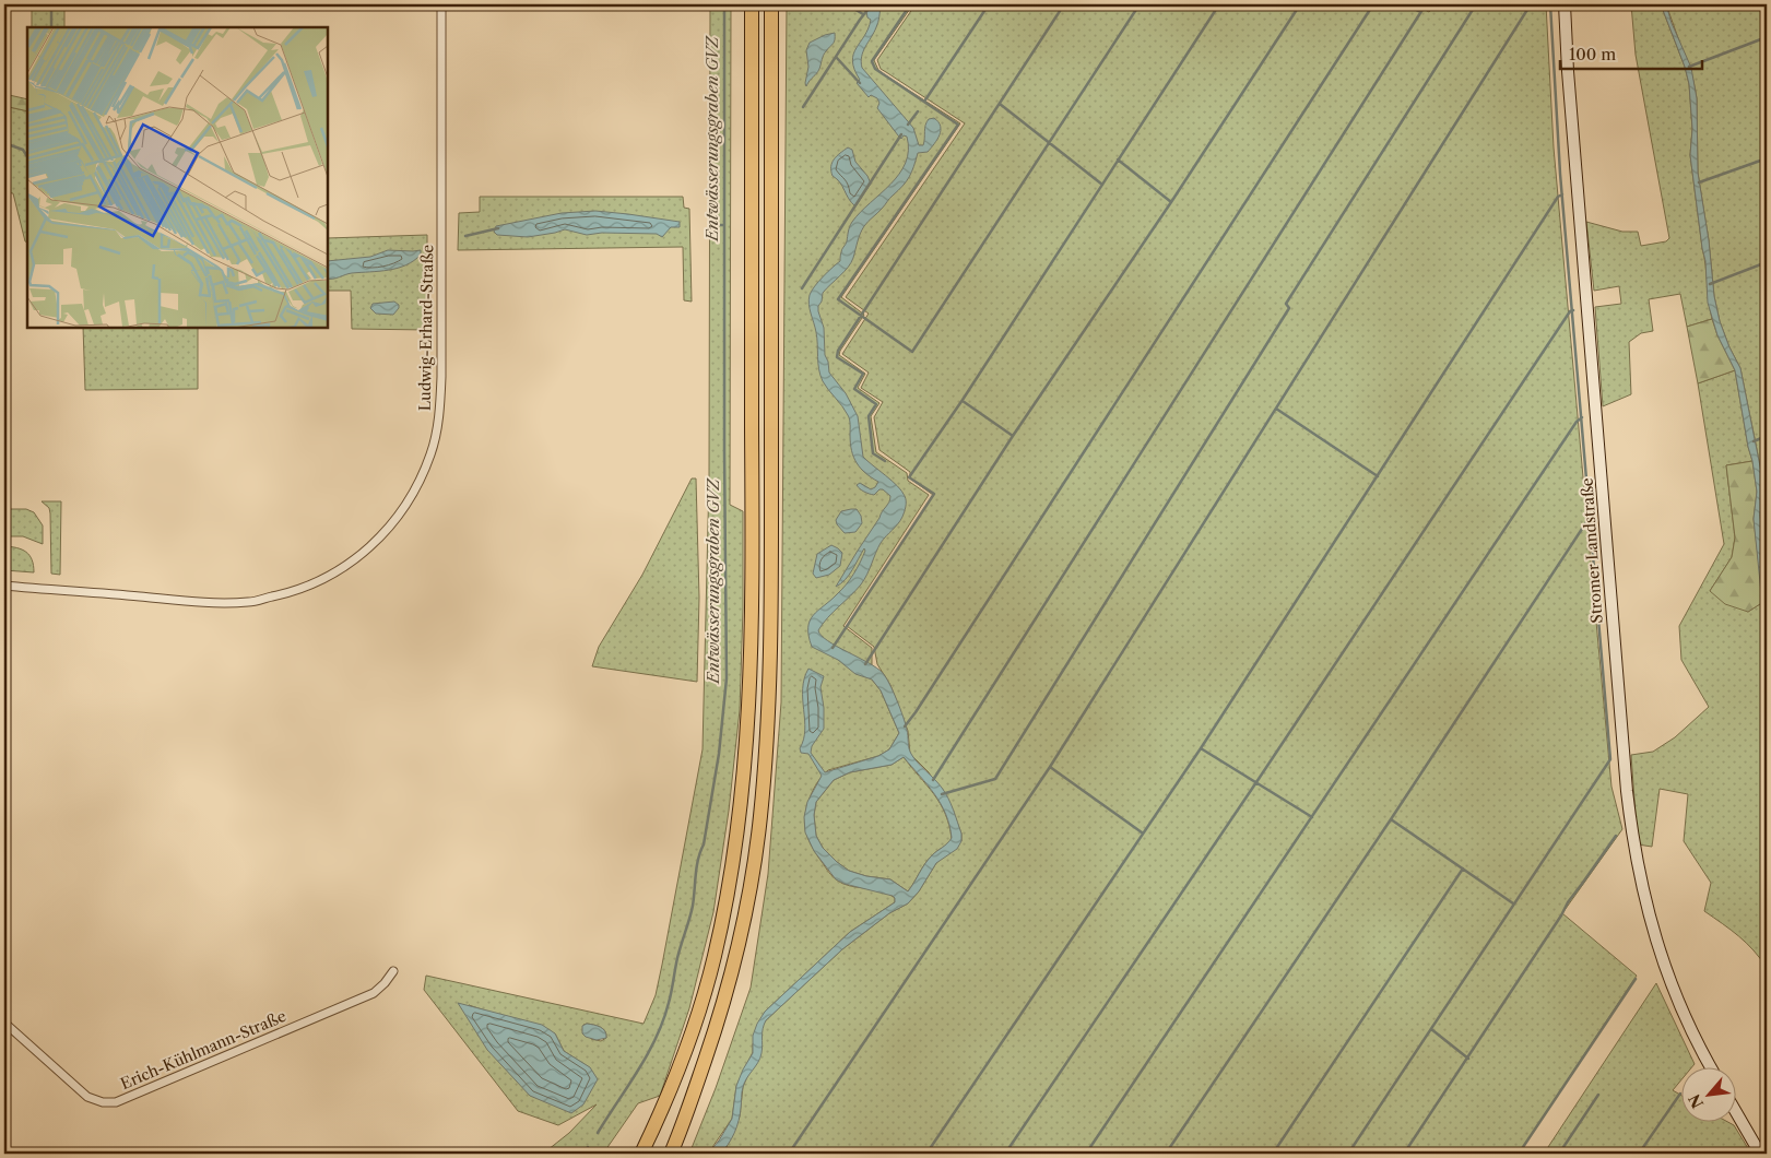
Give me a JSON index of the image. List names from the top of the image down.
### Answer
{
  "streets": {
    "main road": ["Stromer Landstraße"],
    "street": ["Ludwig-Erhard-Straße", "Erich-Kühlmann-Straße"]
  },
  "water": ["Entwässerungsgraben GVZ"],
  "scale_bar": "100 m",
  "north": "bottom left"
}
